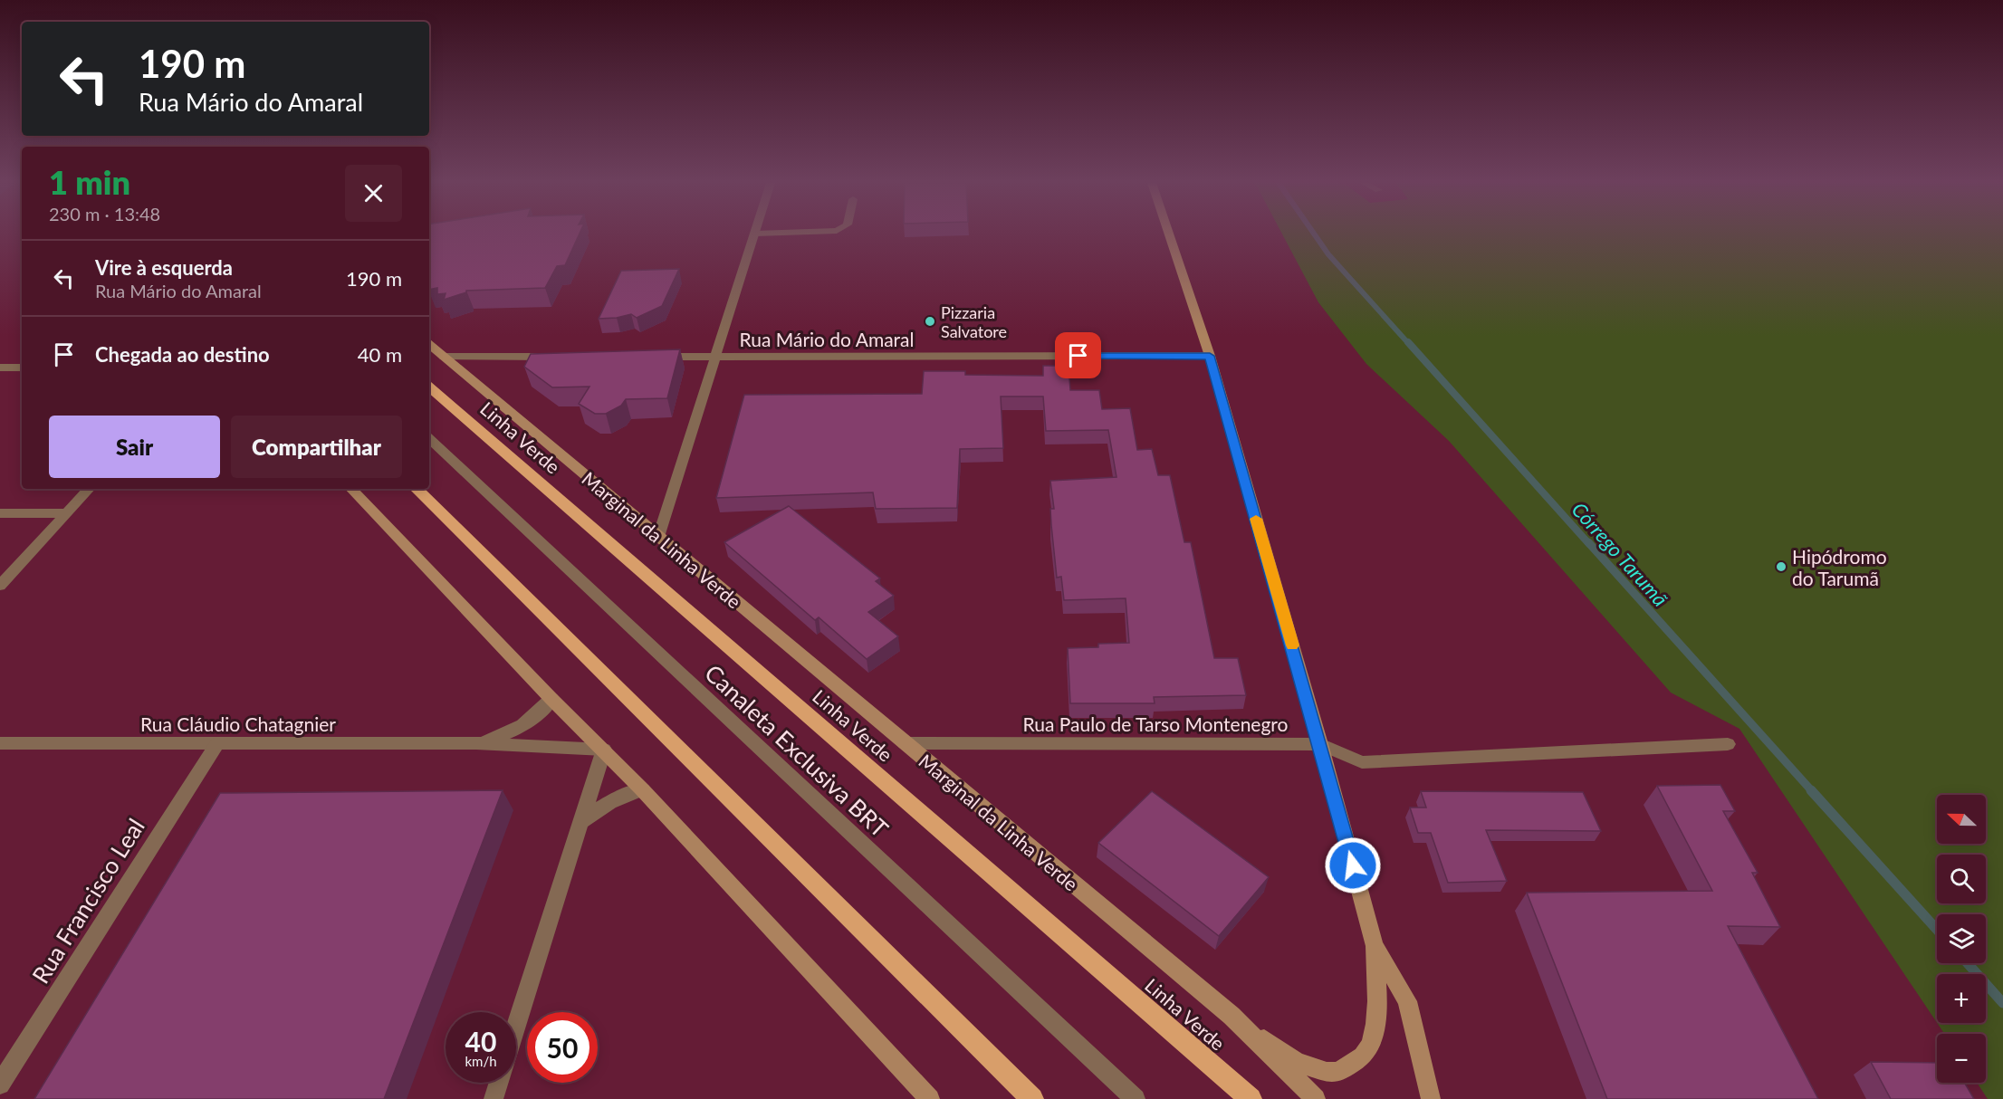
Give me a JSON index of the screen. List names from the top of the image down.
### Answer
{
  "streets": {
    "highway": ["Linha Verde"],
    "main road": ["Marginal da Linha Verde"],
    "street": [
      "Rua Mário do Amaral",
      "Rua Cláudio Chatagnier",
      "Rua Paulo de Tarso Montenegro",
      "Canaleta Exclusiva BRT",
      "Rua Francisco Leal"
    ]
  },
  "crossings": [
    ["Marginal da Linha Verde", "Rua Paulo de Tarso Montenegro"],
    ["Rua Cláudio Chatagnier", "Rua Francisco Leal"]
  ],
  "water": ["Córrego Tarumã"],
  "places": ["Pizzaria Salvatore", "Hipódromo do Tarumã"],
  "north": "left",
  "page": {
    "turn": ["190 m", "Rua Mário do Amaral"],
    "heading": ["1 min", "230 m · 13:48"],
    "list": [
      {
        "name": "Vire à esquerda",
        "note": "Rua Mário do Amaral",
        "value": "190 m"
      },
      {
        "name": "Chegada ao destino",
        "value": "40 m"
      }
    ],
    "buttons": ["Sair", "Compartilhar"],
    "map_buttons": ["+", "−"],
    "speed": "40 km/h",
    "limit": "50"
  }
}
